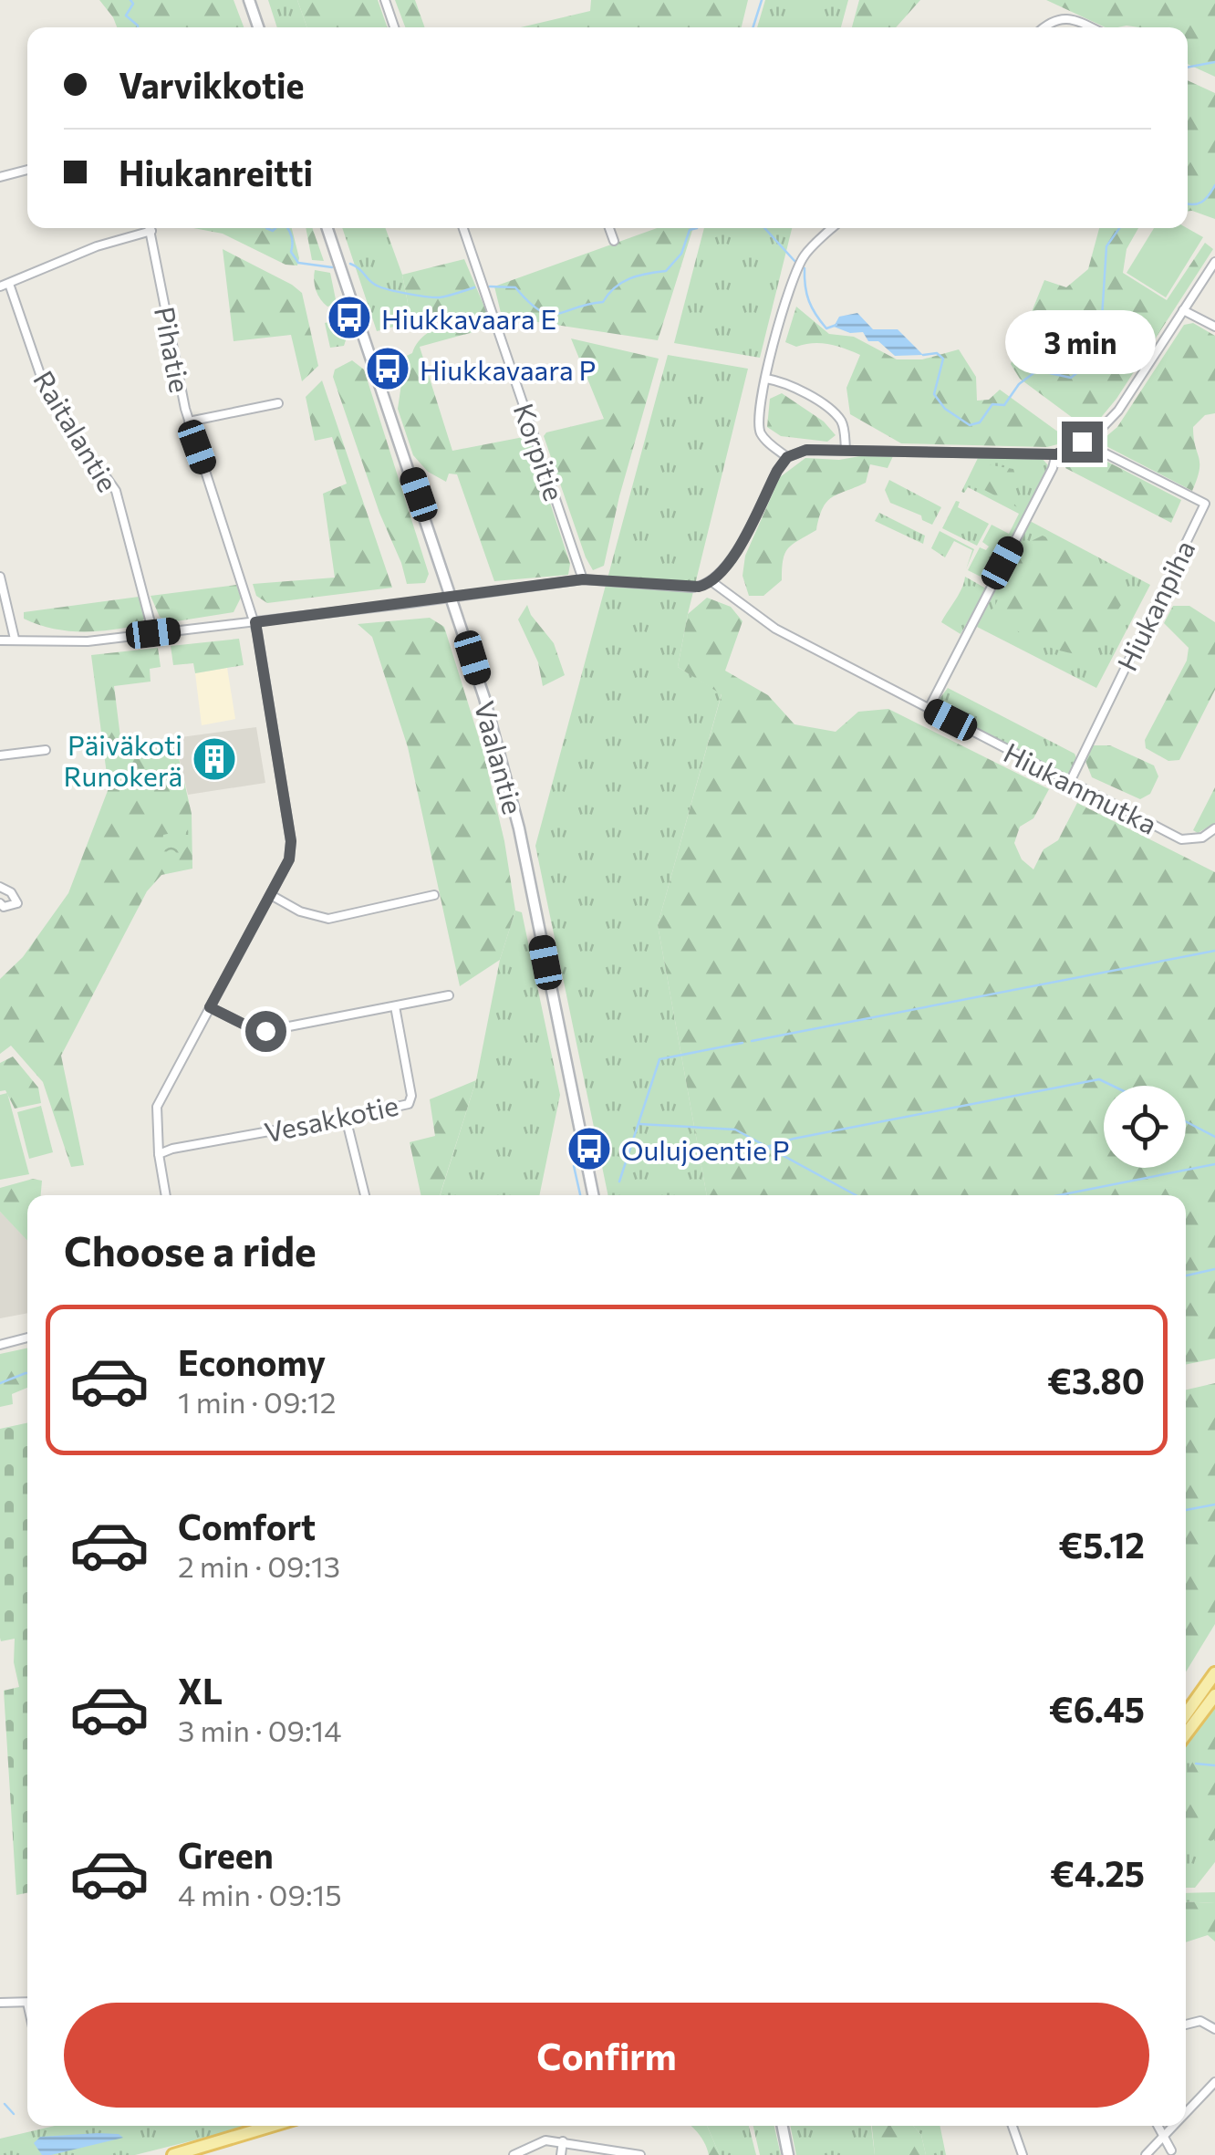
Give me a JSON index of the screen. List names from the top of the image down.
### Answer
{
  "streets": {
    "street": [
      "Pihatie",
      "Raitalantie",
      "Korpitie",
      "Hiukanpiha",
      "Vaalantie",
      "Hiukanmutka",
      "Vesakkotie"
    ]
  },
  "crossings": [
    ["Pihatie", "Vesakkotie"],
    ["Hiukanpiha", "Hiukanmutka"]
  ],
  "places": {
    "bus stop": ["Hiukkavaara E", "Hiukkavaara P", "Oulujoentie P"],
    "building": ["Päiväkoti Runokerä"]
  },
  "page": {
    "banner": ["Varvikkotie", "Hiukanreitti"],
    "bubble": "3 min",
    "heading": "Choose a ride",
    "list": [
      {
        "name": "Economy",
        "note": "1 min · 09:12",
        "value": "€3.80"
      },
      {
        "name": "Comfort",
        "note": "2 min · 09:13",
        "value": "€5.12"
      },
      {
        "name": "XL",
        "note": "3 min · 09:14",
        "value": "€6.45"
      },
      {
        "name": "Green",
        "note": "4 min · 09:15",
        "value": "€4.25"
      }
    ],
    "buttons": "Confirm"
  }
}
